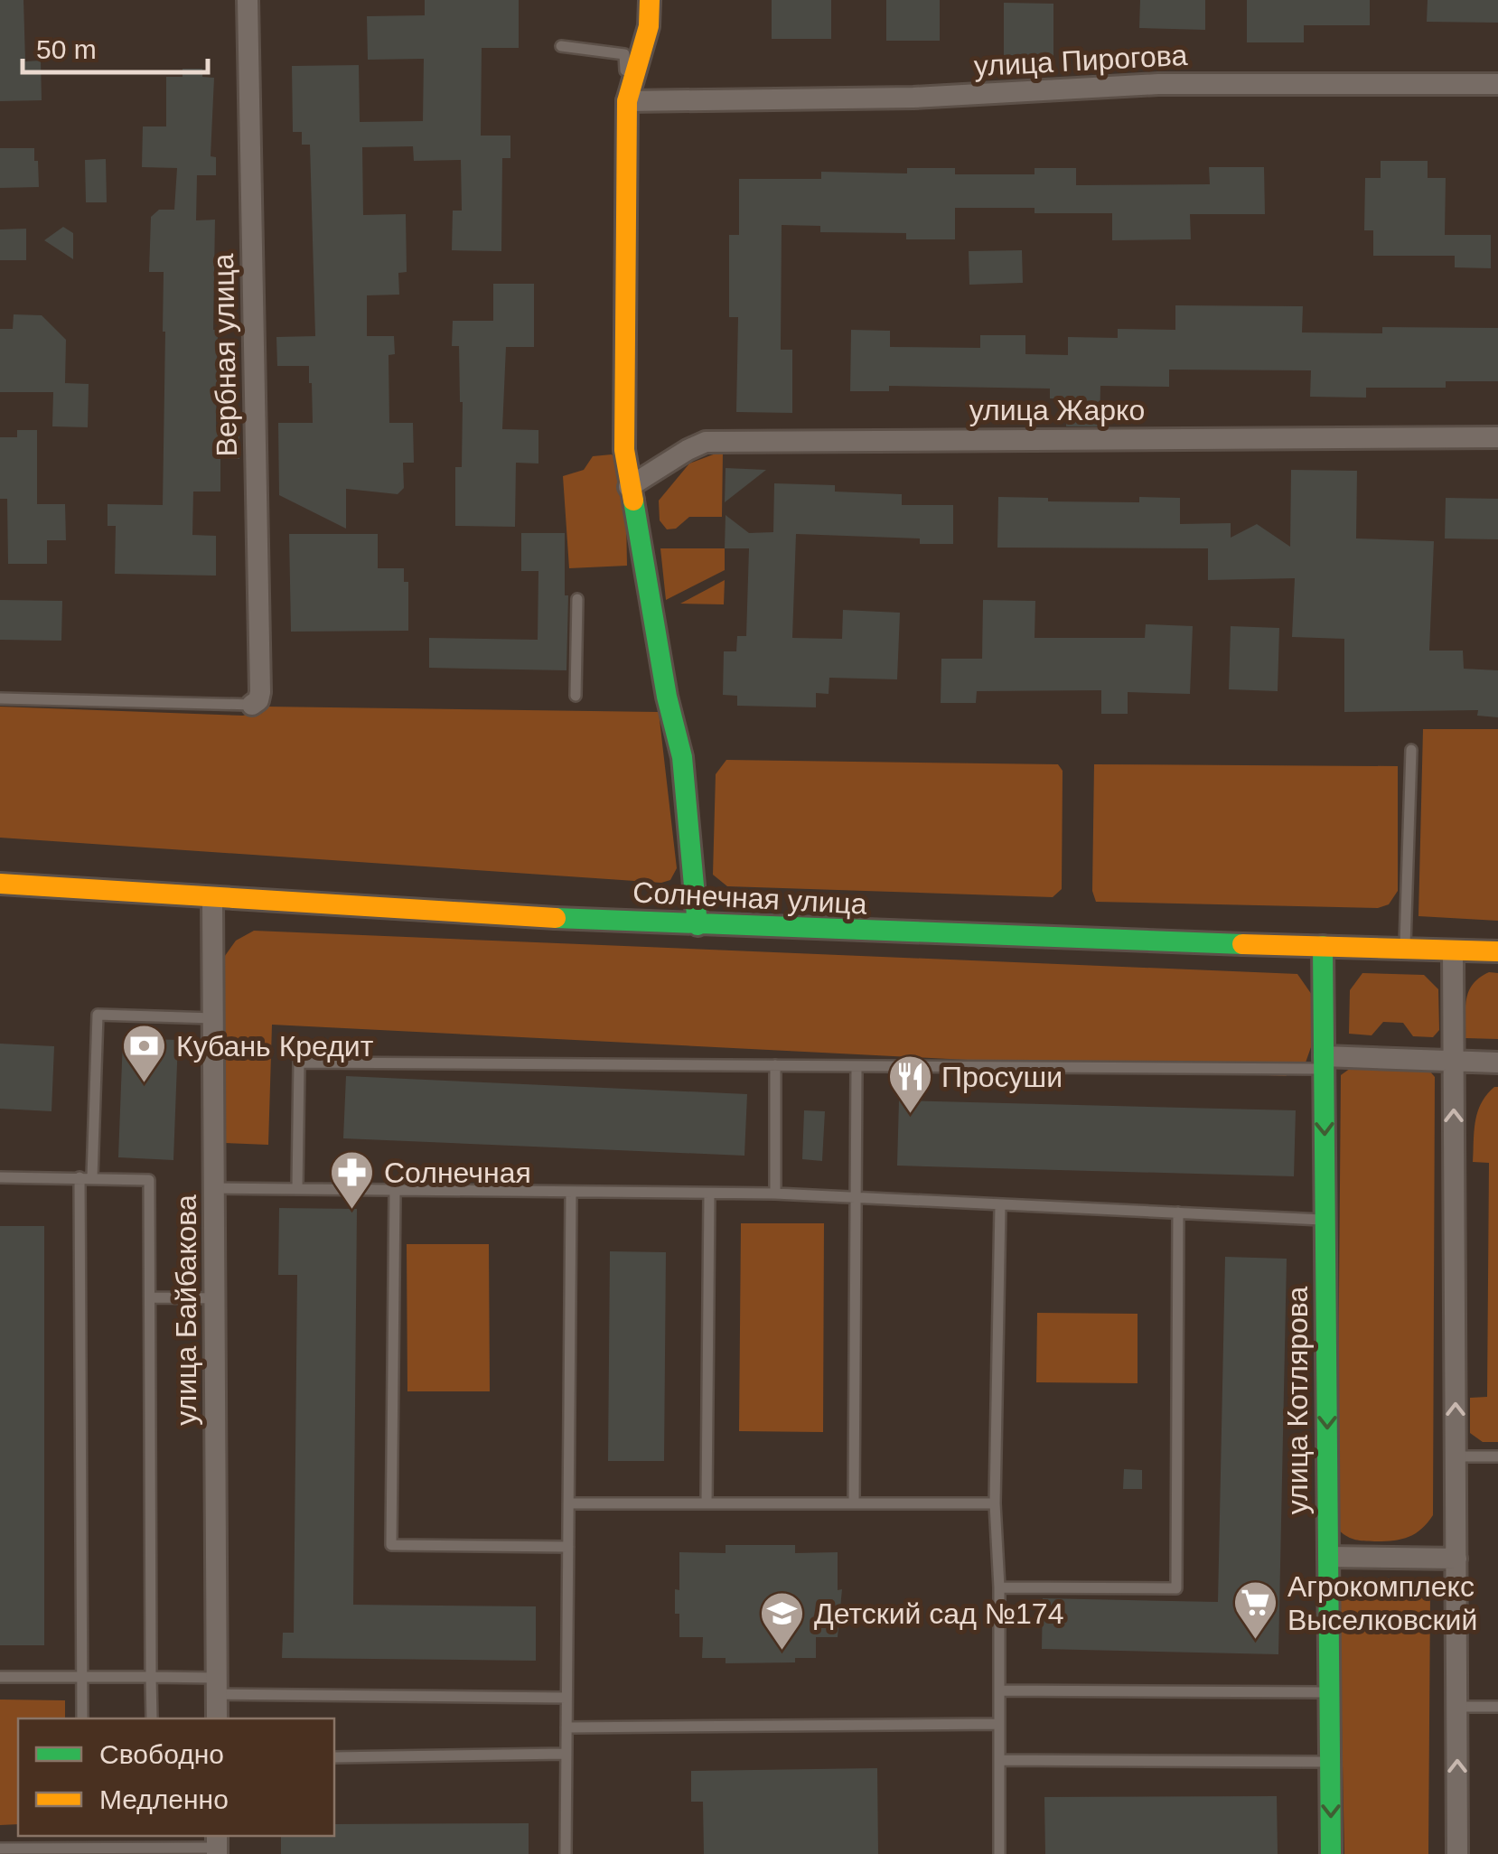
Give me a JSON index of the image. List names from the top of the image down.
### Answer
{
  "streets": {
    "street": [
      "улица Пирогова",
      "Вербная улица",
      "улица Жарко",
      "Солнечная улица",
      "улица Байбакова",
      "улица Котлярова"
    ]
  },
  "crossings": [
    ["Солнечная улица", "улица Байбакова"],
    ["Солнечная улица", "улица Котлярова"]
  ],
  "places": {
    "bank": ["Кубань Кредит"],
    "restaurant": ["Просуши"],
    "pharmacy": ["Солнечная"],
    "supermarket": ["Агрокомплекс Выселковский"],
    "school or university": ["Детский сад №174"]
  },
  "legend": ["Свободно", "Медленно"],
  "scale_bar": "50 m"
}
